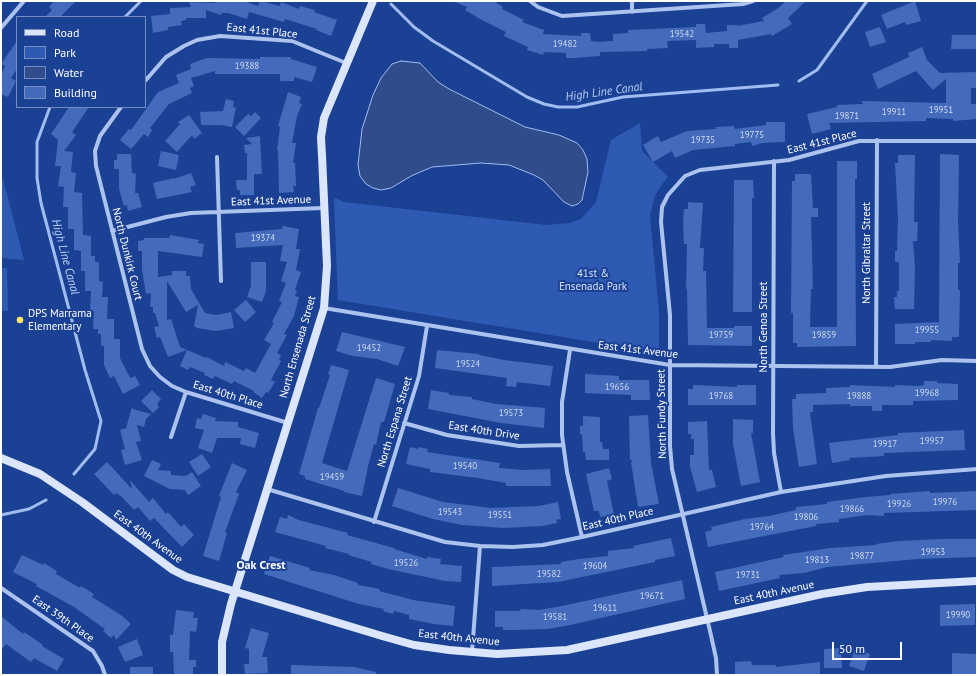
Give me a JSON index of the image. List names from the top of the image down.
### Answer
{
  "streets": {
    "street": [
      "East 41st Place",
      "East 41st Avenue",
      "North Gibraltar Street",
      "North Dunkirk Court",
      "North Genoa Street",
      "North Ensenada Street",
      "East 40th Place",
      "North Fundy Street",
      "North Espana Street",
      "East 40th Drive",
      "East 40th Avenue",
      "East 39th Place"
    ]
  },
  "crossings": [
    ["East 41st Place", "North Gibraltar Street"],
    ["East 41st Place", "North Genoa Street"],
    ["East 41st Place", "North Ensenada Street"],
    ["East 41st Place", "North Fundy Street"],
    ["East 41st Avenue", "North Gibraltar Street"],
    ["East 41st Avenue", "North Dunkirk Court"],
    ["East 41st Avenue", "North Genoa Street"],
    ["East 41st Avenue", "North Ensenada Street"],
    ["East 41st Avenue", "North Fundy Street"],
    ["East 41st Avenue", "North Espana Street"],
    ["North Dunkirk Court", "East 40th Place"],
    ["North Genoa Street", "East 40th Place"],
    ["North Ensenada Street", "East 40th Place"],
    ["North Ensenada Street", "East 40th Avenue"],
    ["East 40th Place", "North Fundy Street"],
    ["East 40th Place", "North Espana Street"],
    ["North Fundy Street", "East 40th Avenue"],
    ["North Espana Street", "East 40th Drive"]
  ],
  "districts": ["Oak Crest"],
  "water": ["High Line Canal"],
  "parks": ["41st & Ensenada Park"],
  "places": ["DPS Marrama Elementary"],
  "house_numbers": [
    "19542",
    "19482",
    "19388",
    "19951",
    "19911",
    "19871",
    "19775",
    "19735",
    "19374",
    "19955",
    "19759",
    "19859",
    "19452",
    "19524",
    "19656",
    "19968",
    "19768",
    "19888",
    "19573",
    "19957",
    "19917",
    "19540",
    "19459",
    "19976",
    "19926",
    "19866",
    "19543",
    "19551",
    "19806",
    "19764",
    "19953",
    "19877",
    "19813",
    "19526",
    "19604",
    "19582",
    "19731",
    "19671",
    "19611",
    "19990",
    "19581"
  ],
  "legend": [
    "Road",
    "Park",
    "Water",
    "Building"
  ],
  "scale_bar": "50 m"
}
